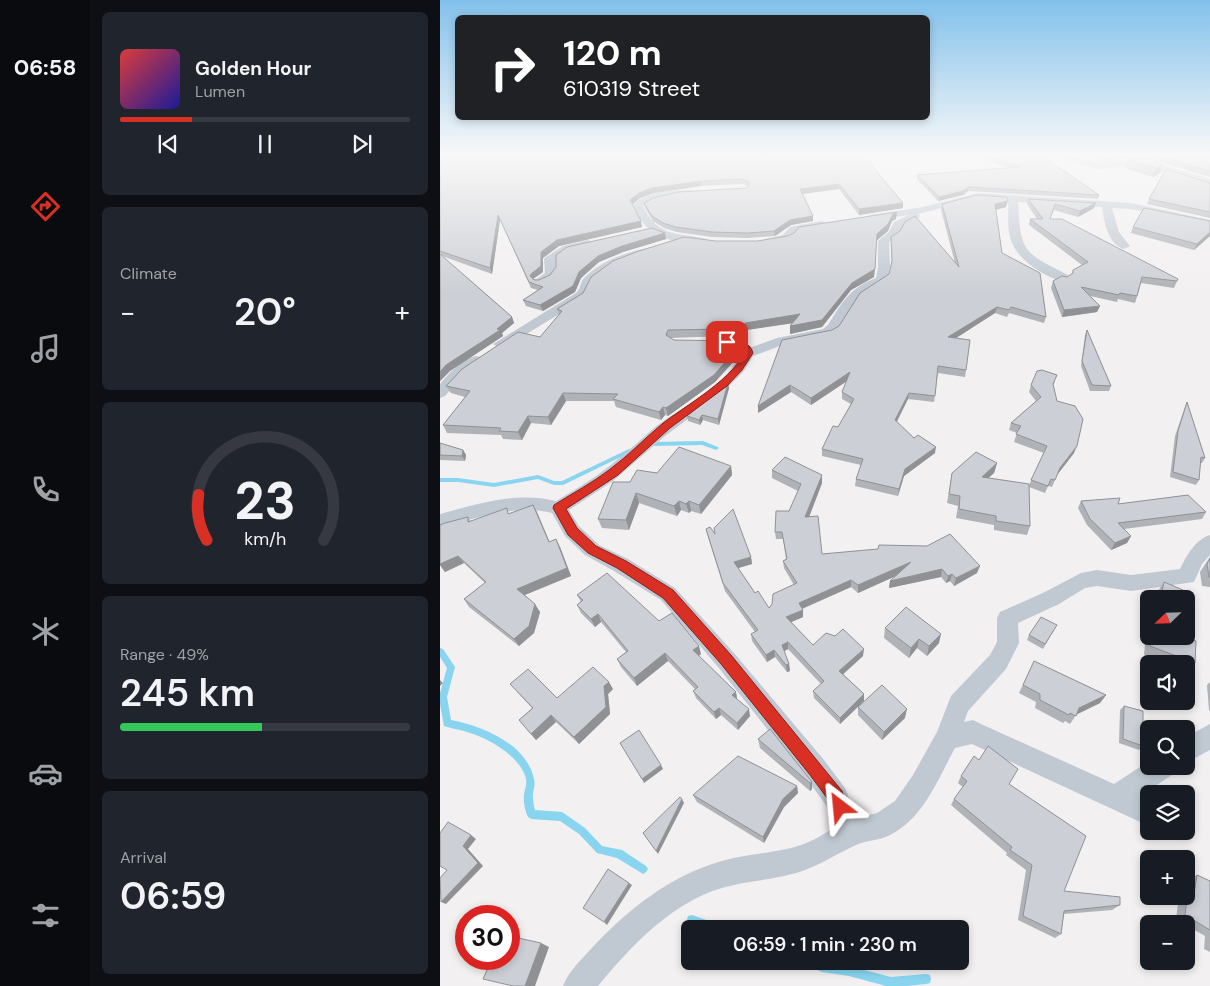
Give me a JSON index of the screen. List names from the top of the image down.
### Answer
{
  "north": "bottom left",
  "page": {
    "tabs": "06:58",
    "turn": ["120 m", "610319 Street"],
    "song": ["Golden Hour", "Lumen"],
    "tile": [
      "Climate",
      ["Range · 49%", "245 km"],
      ["Arrival", "06:59"]
    ],
    "heat": ["−", "20°", "+"],
    "map_buttons": ["+", "−"],
    "limit": "30",
    "trip": "06:59 · 1 min · 230 m",
    "gauge": ["23", "km/h"]
  }
}
